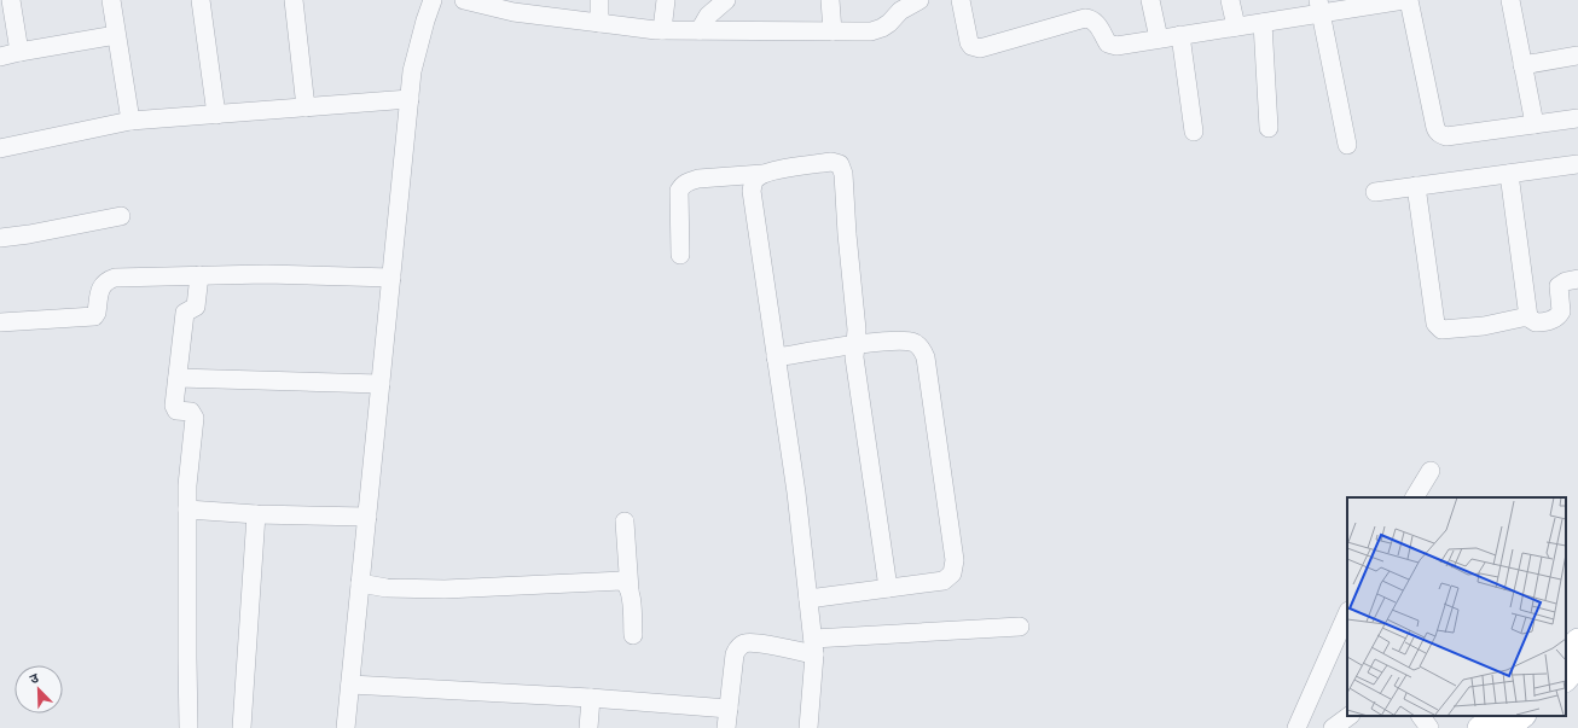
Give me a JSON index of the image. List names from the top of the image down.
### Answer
{
  "north": "top left"
}
